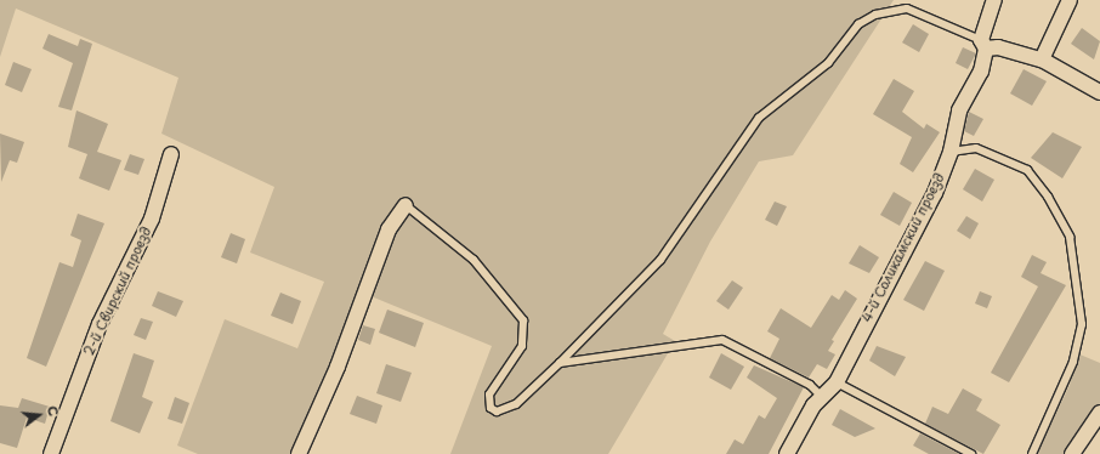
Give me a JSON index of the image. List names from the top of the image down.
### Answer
{
  "streets": {
    "street": ["4-й Соликамский проезд", "2-й Свирский проезд"]
  },
  "north": "right"
}
